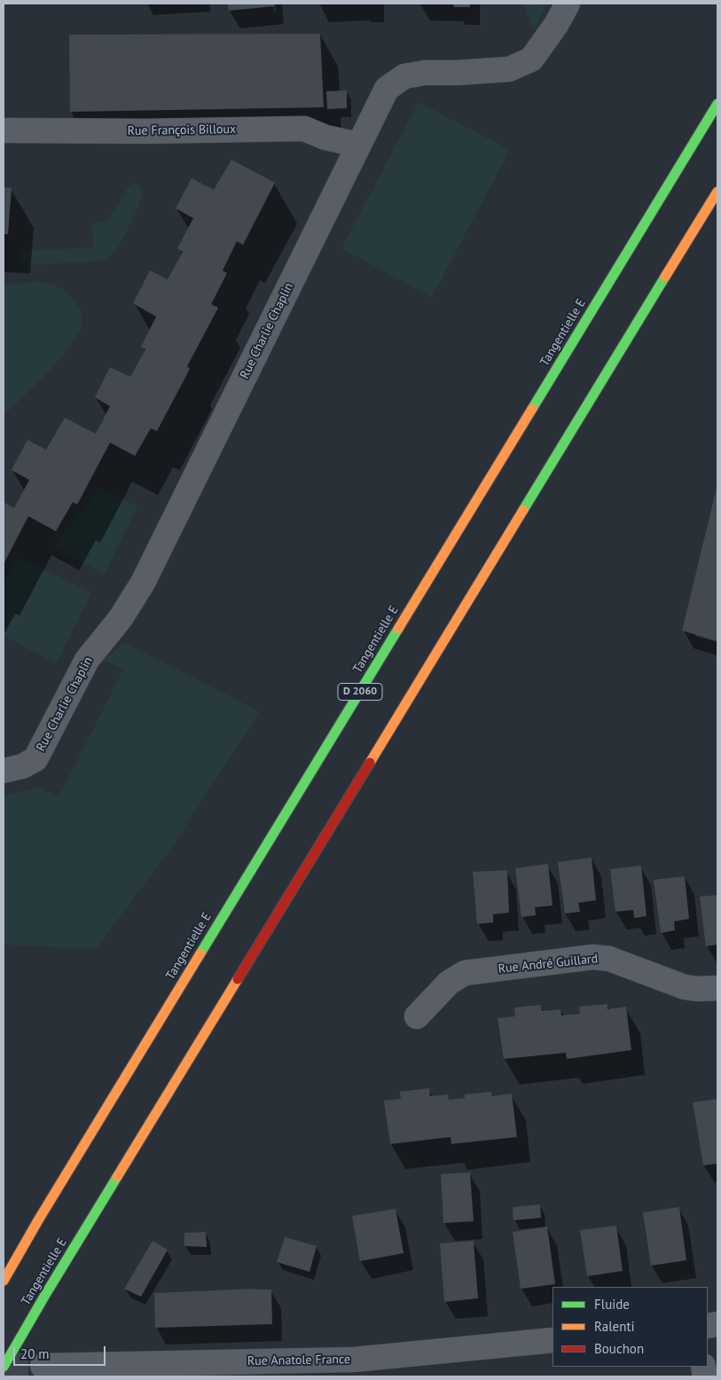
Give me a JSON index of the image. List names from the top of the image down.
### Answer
{
  "streets": {
    "main road": ["Tangentielle E", "D 2060"],
    "street": [
      "Rue François Billoux",
      "Rue Charlie Chaplin",
      "Rue André Guillard",
      "Rue Anatole France"
    ]
  },
  "crossings": [
    ["Rue François Billoux", "Rue Charlie Chaplin"]
  ],
  "legend": ["Fluide", "Ralenti", "Bouchon"],
  "scale_bar": "20 m"
}
